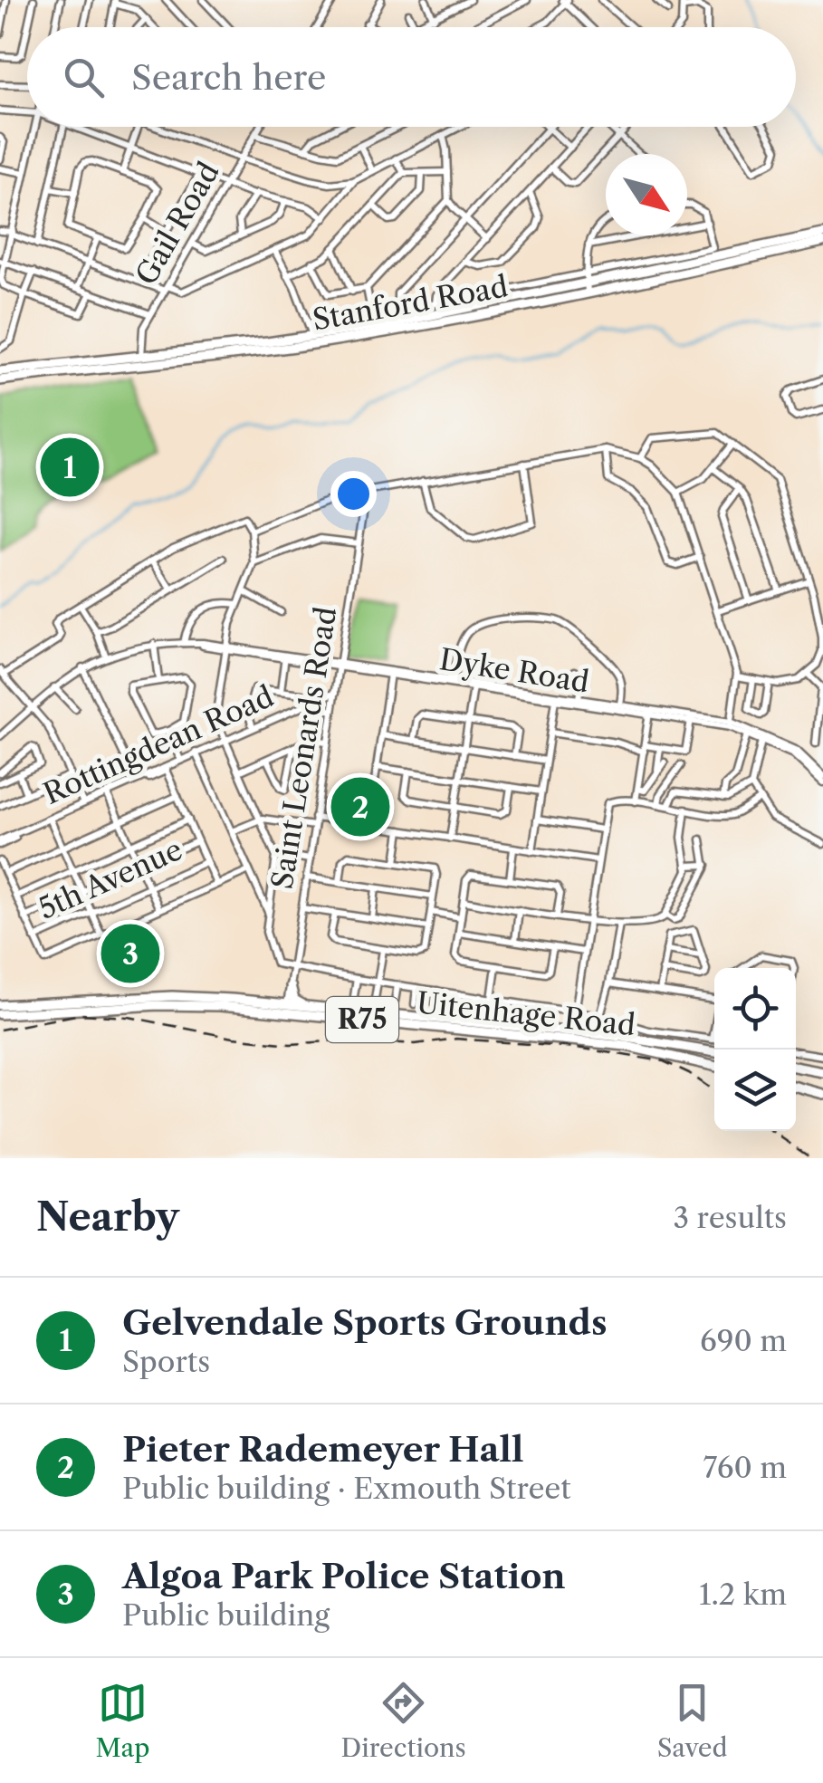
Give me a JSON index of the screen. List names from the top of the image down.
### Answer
{
  "streets": {
    "main road": ["Stanford Road", "Uitenhage Road", "R75"],
    "street": [
      "Gail Road",
      "Dyke Road",
      "Rottingdean Road",
      "Saint Leonards Road",
      "5th Avenue"
    ]
  },
  "crossings": [
    ["Gail Road", "Stanford Road"],
    ["Dyke Road", "Saint Leonards Road"],
    ["Rottingdean Road", "Saint Leonards Road"],
    ["Saint Leonards Road", "Uitenhage Road"]
  ],
  "north": "bottom right",
  "page": {
    "search": "Search here",
    "pins": ["1", "2", "3"],
    "heading": ["Nearby", "3 results"],
    "list": [
      {
        "mark": "1",
        "name": "Gelvendale Sports Grounds",
        "note": "Sports",
        "value": "690 m"
      },
      {
        "mark": "2",
        "name": "Pieter Rademeyer Hall",
        "note": "Public building · Exmouth Street",
        "value": "760 m"
      },
      {
        "mark": "3",
        "name": "Algoa Park Police Station",
        "note": "Public building",
        "value": "1.2 km"
      }
    ],
    "nav": ["Map", "Directions", "Saved"]
  }
}
